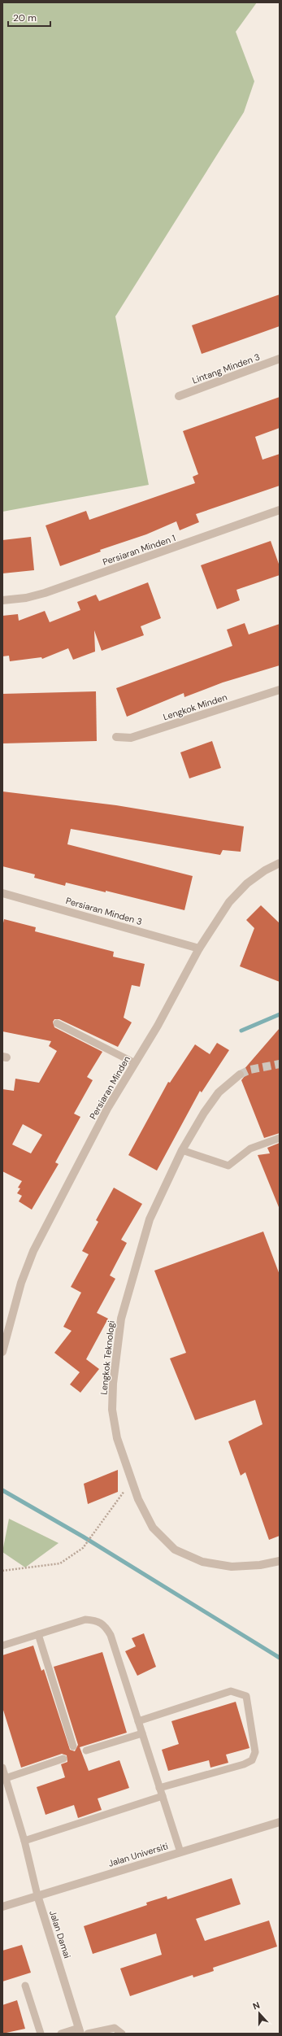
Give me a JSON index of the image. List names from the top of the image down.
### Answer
{
  "streets": {
    "street": [
      "Lintang Minden 3",
      "Persiaran Minden 1",
      "Lengkok Minden",
      "Persiaran Minden 3",
      "Persiaran Minden",
      "Lengkok Teknologi",
      "Jalan Universiti",
      "Jalan Damai"
    ]
  },
  "crossings": [
    ["Persiaran Minden 3", "Persiaran Minden"],
    ["Jalan Universiti", "Jalan Damai"]
  ],
  "scale_bar": "20 m",
  "north": "top"
}
